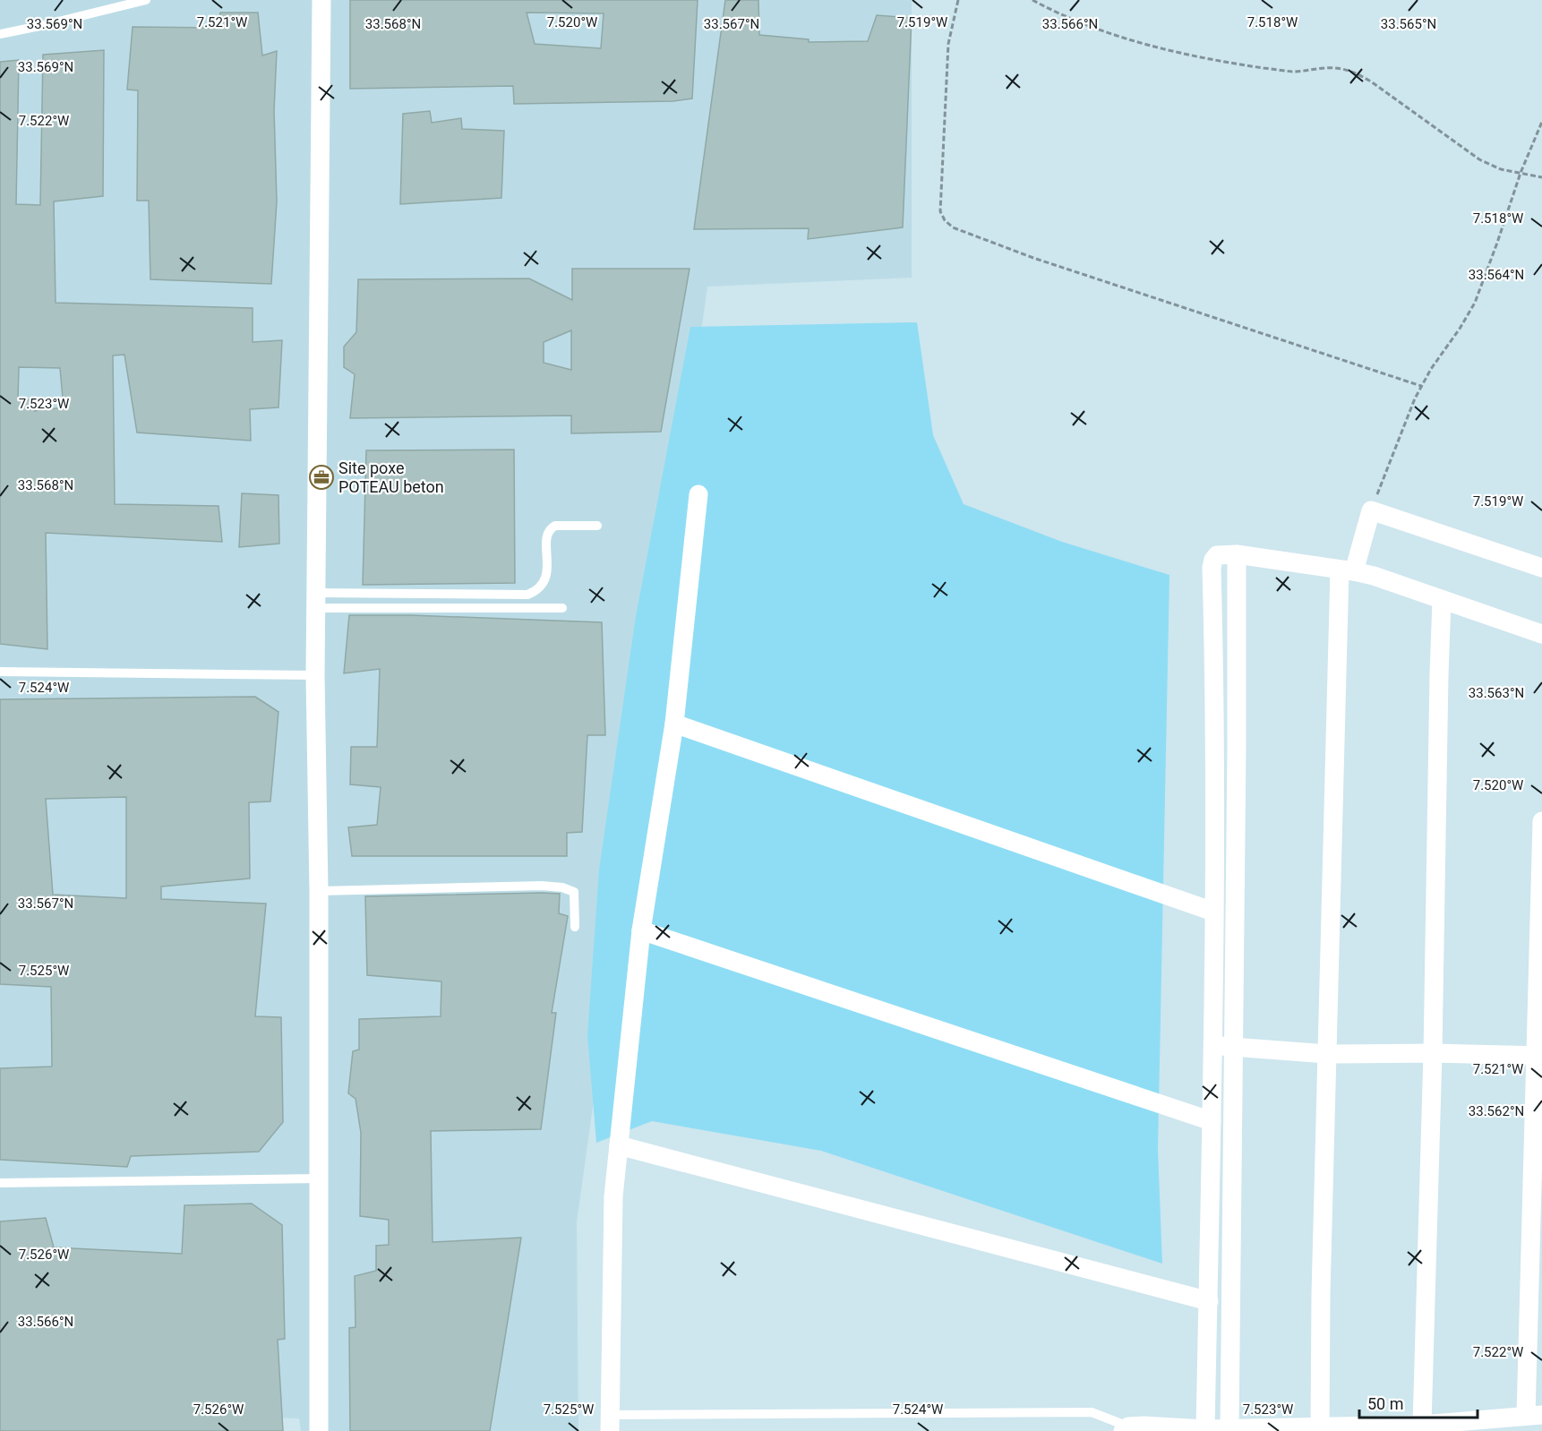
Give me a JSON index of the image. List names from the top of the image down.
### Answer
{
  "places": {
    "office": ["Site poxe POTEAU beton"]
  },
  "scale_bar": "50 m",
  "coordinates": [
    "7.521°W",
    "7.520°W",
    "7.519°W",
    "7.518°W",
    "33.569°N",
    "33.568°N",
    "33.567°N",
    "33.566°N",
    "33.565°N",
    "7.522°W",
    "33.564°N",
    "7.523°W",
    "7.524°W",
    "33.563°N",
    "7.525°W",
    "33.562°N",
    "7.526°W"
  ]
}
